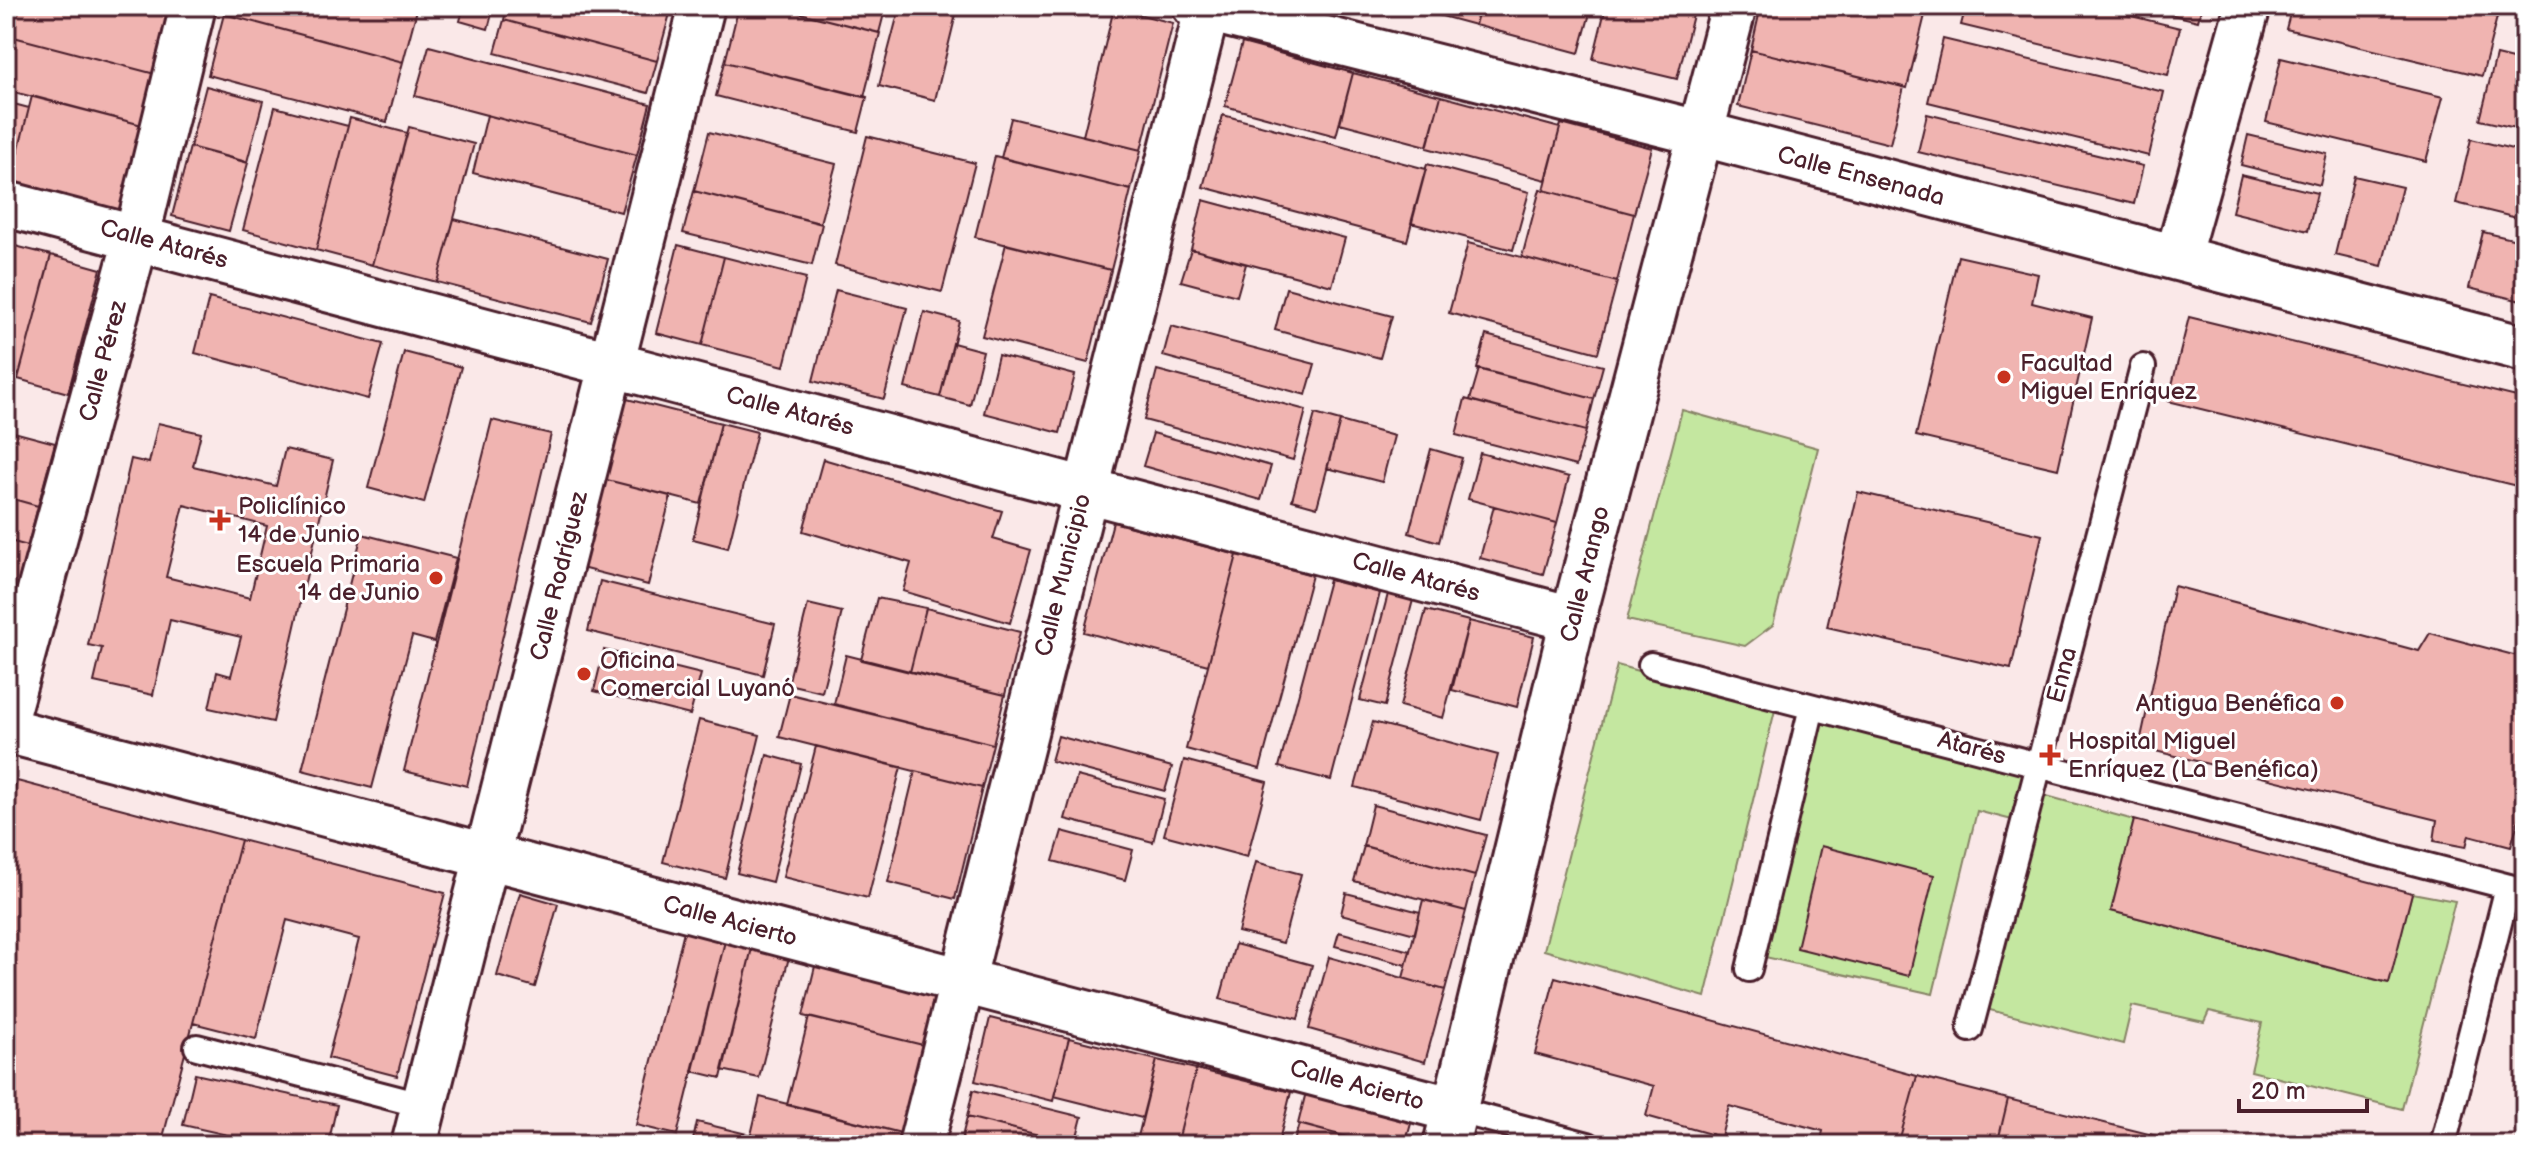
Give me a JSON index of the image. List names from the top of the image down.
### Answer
{
  "streets": {
    "street": [
      "Calle Ensenada",
      "Calle Atarés",
      "Calle Pérez",
      "Calle Arango",
      "Calle Municipio",
      "Calle Rodríguez",
      "Calle Acierto"
    ],
    "lane": ["Enna", "Atarés"]
  },
  "crossings": [
    ["Calle Ensenada", "Calle Arango"],
    ["Calle Ensenada", "Calle Municipio"],
    ["Calle Atarés", "Calle Pérez"],
    ["Calle Atarés", "Calle Arango"],
    ["Calle Atarés", "Calle Municipio"],
    ["Calle Atarés", "Calle Rodríguez"],
    ["Calle Arango", "Calle Acierto"],
    ["Calle Municipio", "Calle Acierto"],
    ["Calle Rodríguez", "Calle Acierto"],
    ["Enna", "Atarés"]
  ],
  "places": {
    "other": [
      "Facultad Miguel Enríquez",
      "Escuela Primaria 14 de Junio",
      "Oficina Comercial Luyanó",
      "Antigua Benéfica"
    ],
    "health": ["Policlínico 14 de Junio", "Hospital Miguel Enríquez (La Benéfica)"]
  },
  "scale_bar": "20 m"
}
